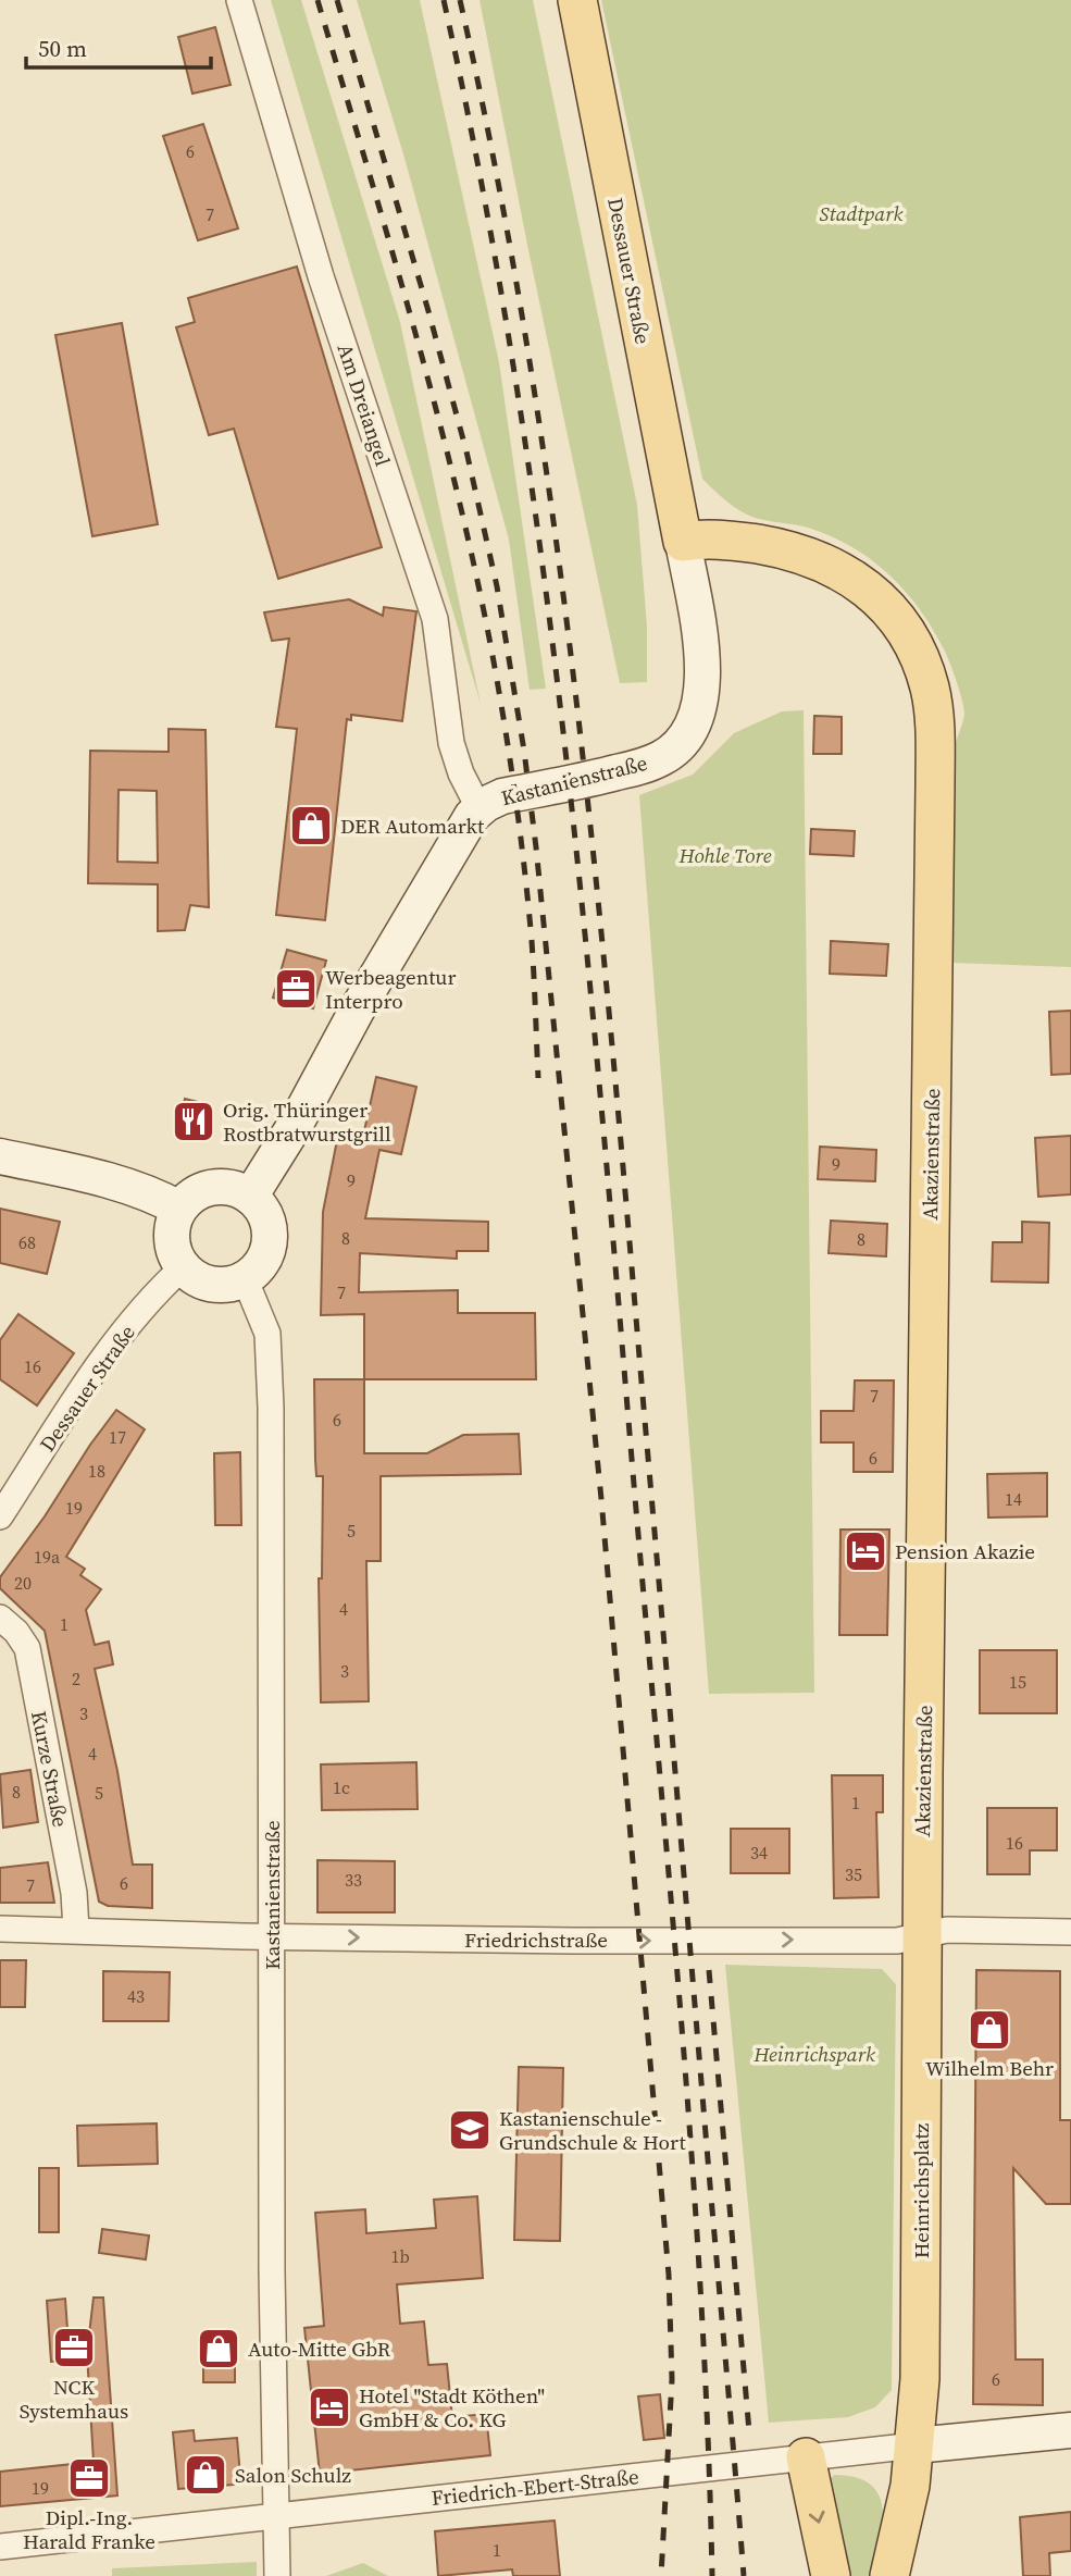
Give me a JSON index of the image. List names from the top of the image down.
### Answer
{
  "streets": {
    "main road": [
      "Dessauer Straße",
      "Kastanienstraße",
      "Akazienstraße",
      "Heinrichsplatz",
      "Friedrich-Ebert-Straße"
    ],
    "street": ["Am Dreiangel", "Kurze Straße", "Friedrichstraße"]
  },
  "crossings": [
    ["Dessauer Straße", "Kastanienstraße"],
    ["Dessauer Straße", "Akazienstraße"],
    ["Am Dreiangel", "Kastanienstraße"],
    ["Kastanienstraße", "Akazienstraße"],
    ["Kastanienstraße", "Friedrichstraße"],
    ["Kastanienstraße", "Friedrich-Ebert-Straße"],
    ["Akazienstraße", "Friedrichstraße"],
    ["Akazienstraße", "Heinrichsplatz"],
    ["Kurze Straße", "Friedrichstraße"],
    ["Friedrichstraße", "Heinrichsplatz"],
    ["Heinrichsplatz", "Friedrich-Ebert-Straße"]
  ],
  "one_way": ["Friedrichstraße"],
  "parks": ["Stadtpark", "Hohle Tore", "Heinrichspark"],
  "places": {
    "shop": [
      "DER Automarkt",
      "Wilhelm Behr",
      "Auto-Mitte GbR",
      "Salon Schulz"
    ],
    "office": ["Werbeagentur Interpro", "NCK Systemhaus", "Dipl.-Ing. Harald Franke"],
    "restaurant": ["Orig. Thüringer Rostbratwurstgrill"],
    "hotel": ["Pension Akazie", "Hotel \"Stadt Köthen\" GmbH & Co. KG"],
    "school or university": ["Kastanienschule - Grundschule & Hort"]
  },
  "house_numbers": [
    "6",
    "7",
    "9",
    "9",
    "8",
    "8",
    "68",
    "7",
    "16",
    "7",
    "6",
    "17",
    "6",
    "18",
    "14",
    "19",
    "5",
    "19a",
    "20",
    "4",
    "1",
    "3",
    "2",
    "15",
    "3",
    "4",
    "1c",
    "8",
    "5",
    "1",
    "16",
    "34",
    "35",
    "33",
    "6",
    "7",
    "43",
    "1b",
    "6",
    "19",
    "1"
  ],
  "scale_bar": "50 m"
}
